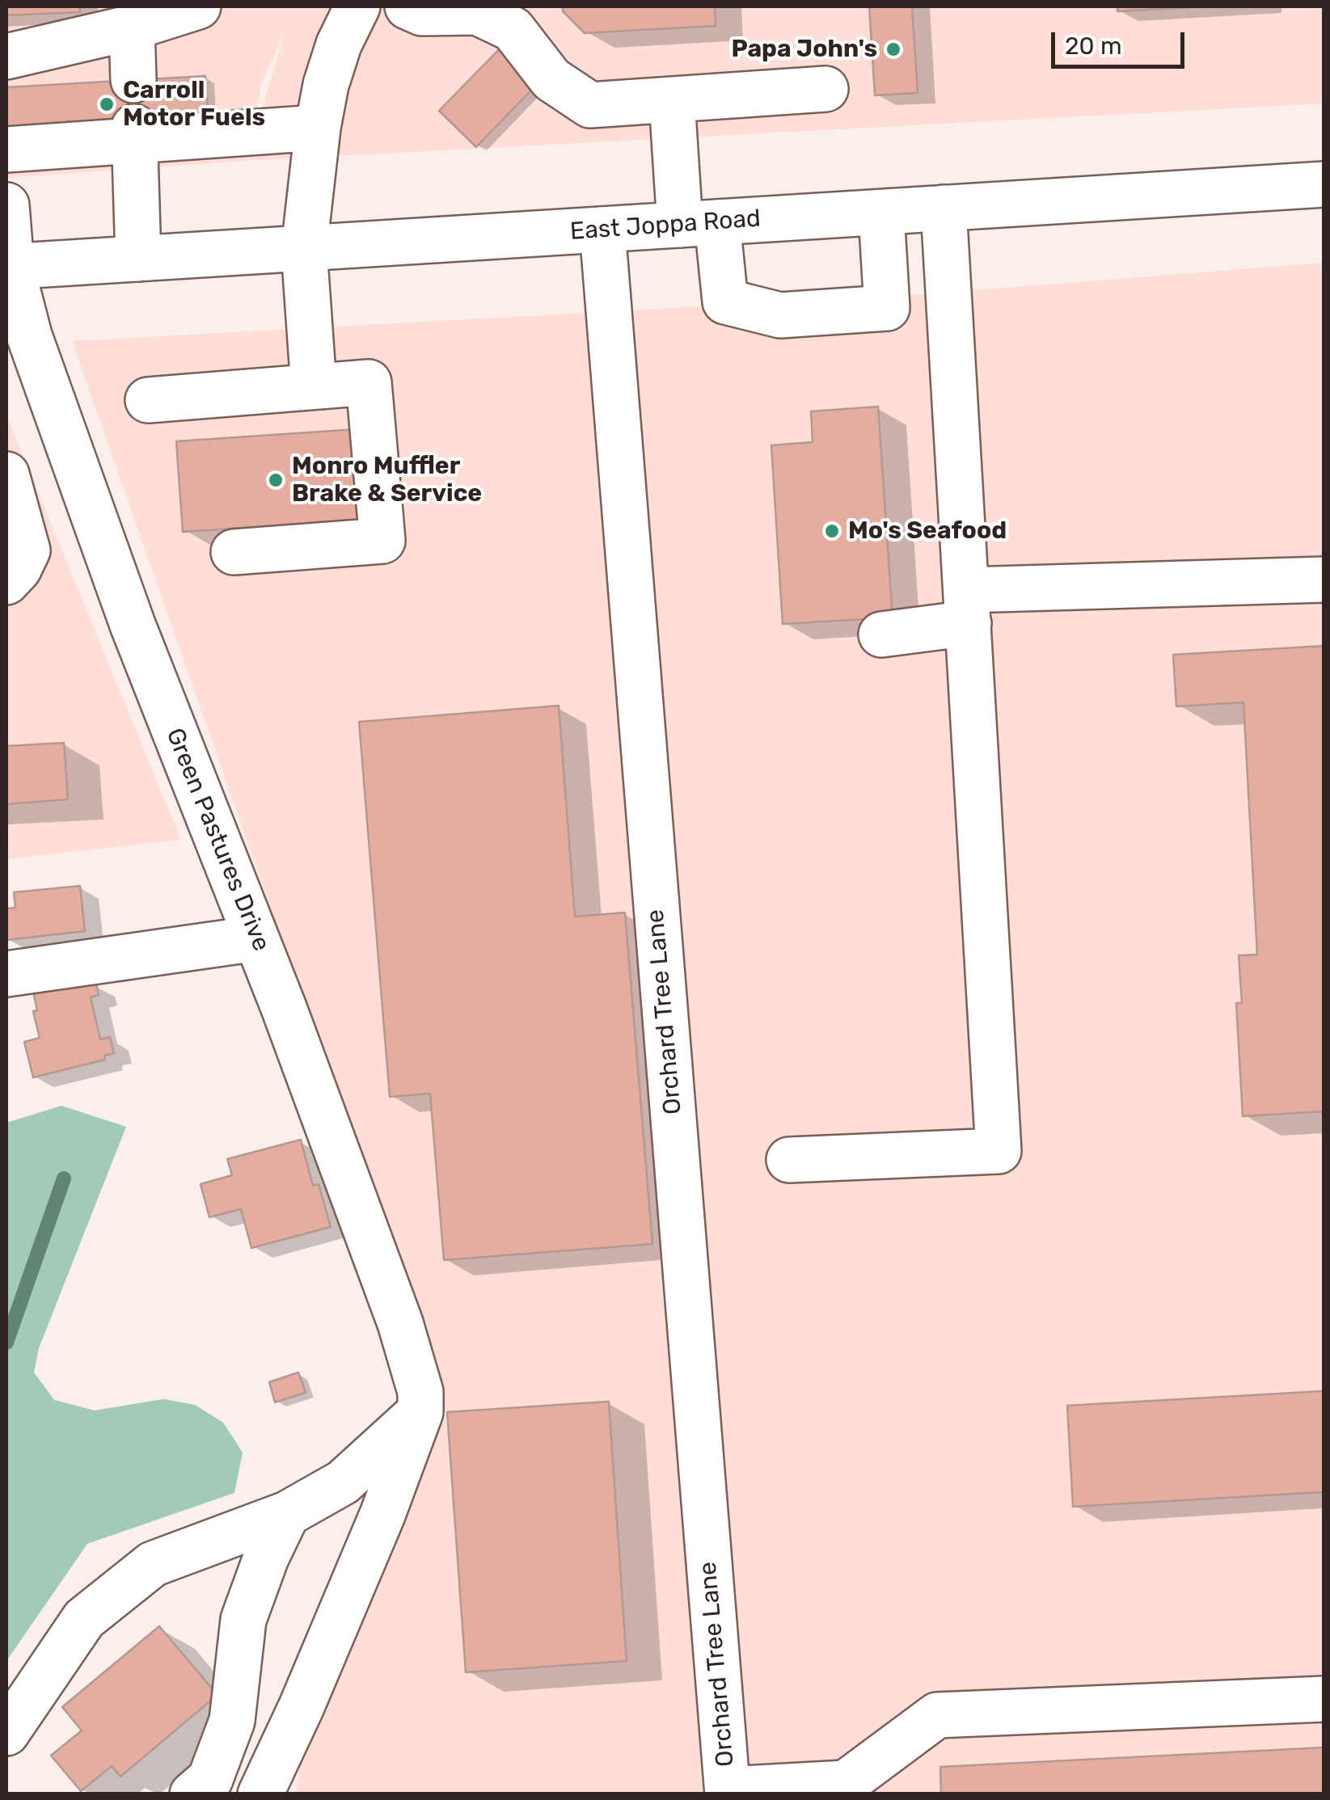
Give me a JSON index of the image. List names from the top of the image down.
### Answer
{
  "streets": {
    "street": ["East Joppa Road", "Green Pastures Drive", "Orchard Tree Lane"]
  },
  "crossings": [
    ["East Joppa Road", "Green Pastures Drive"],
    ["East Joppa Road", "Orchard Tree Lane"]
  ],
  "places": [
    "Papa John's",
    "Carroll Motor Fuels",
    "Monro Muffler Brake & Service",
    "Mo's Seafood"
  ],
  "scale_bar": "20 m"
}
